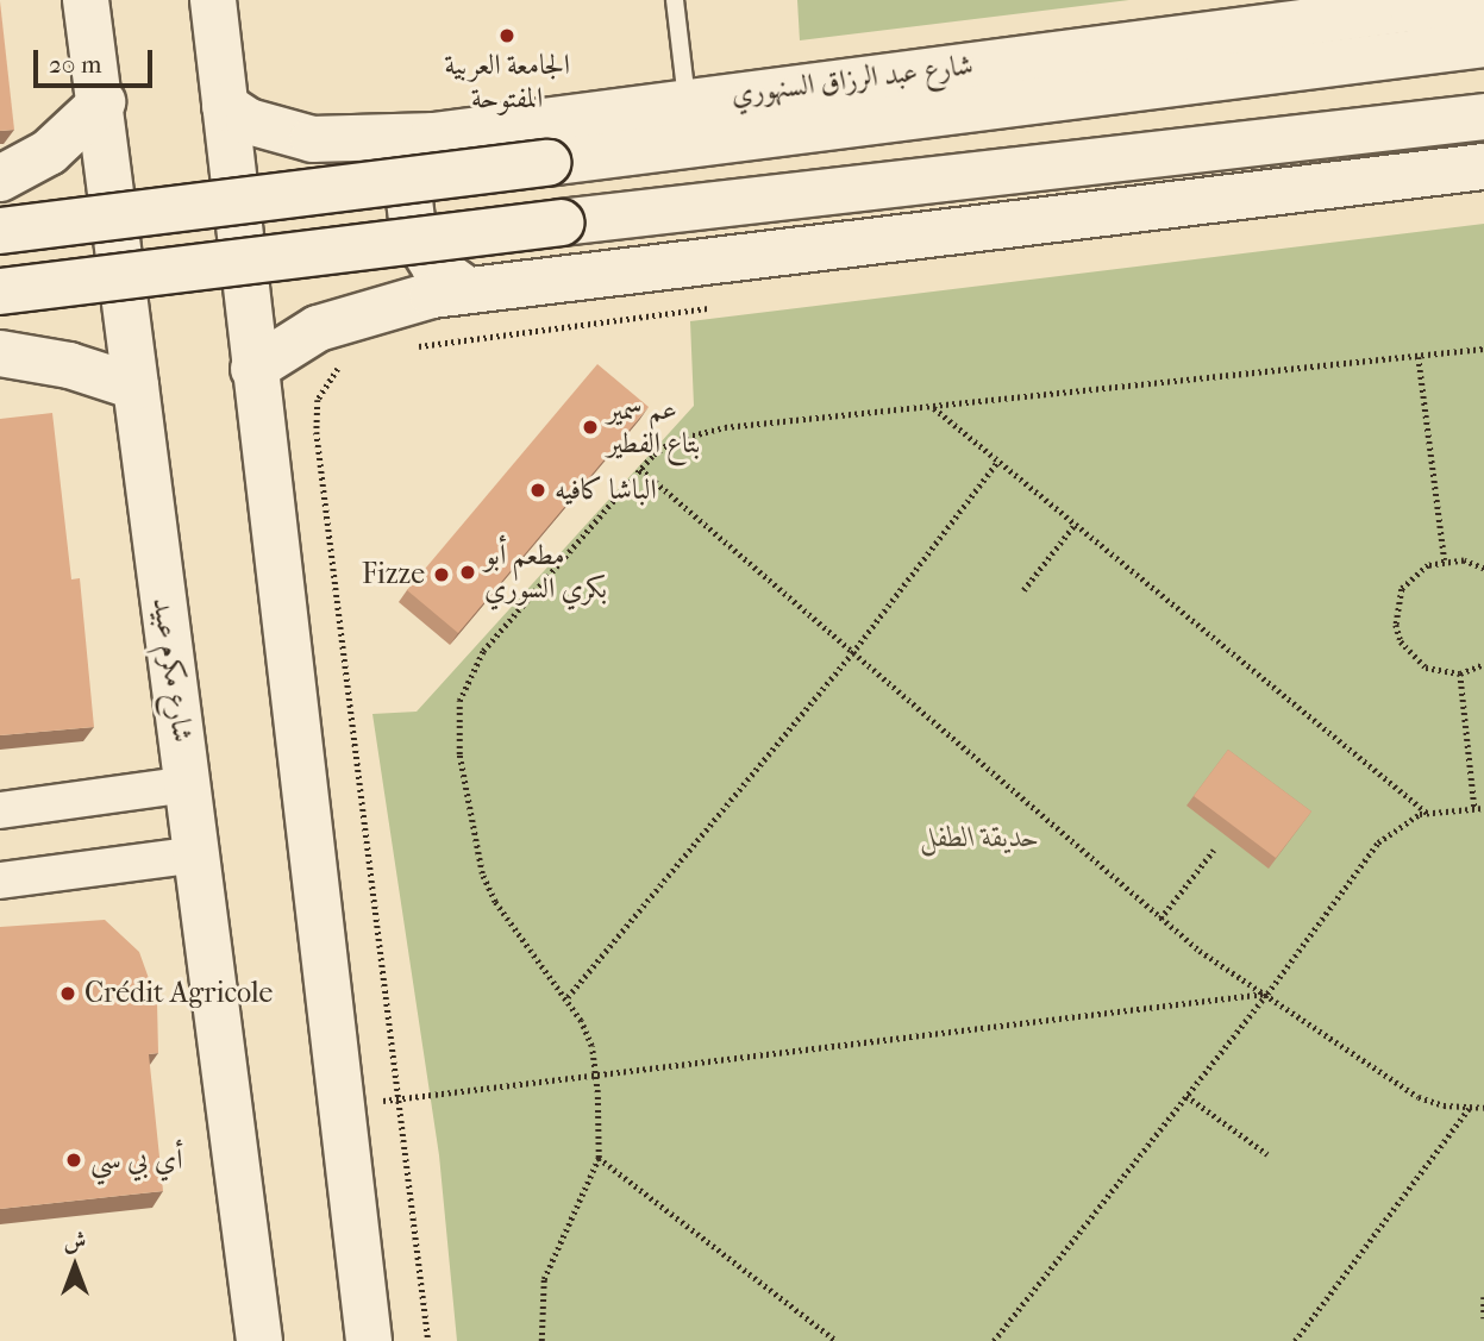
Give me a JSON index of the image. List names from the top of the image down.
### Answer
{
  "streets": {
    "street": ["شارع عبد الرزاق السنهوري", "شارع مكرم عبيد"]
  },
  "parks": ["حديقة الطفل"],
  "places": [
    "الجامعة العربية المفتوحة",
    "عم سمير بتاع الفطير",
    "الباشا كافيه",
    "مطعم أبو بكري السوري",
    "Fizze",
    "Crédit Agricole",
    "أي بي سي"
  ],
  "scale_bar": "20 m",
  "north": "top"
}
